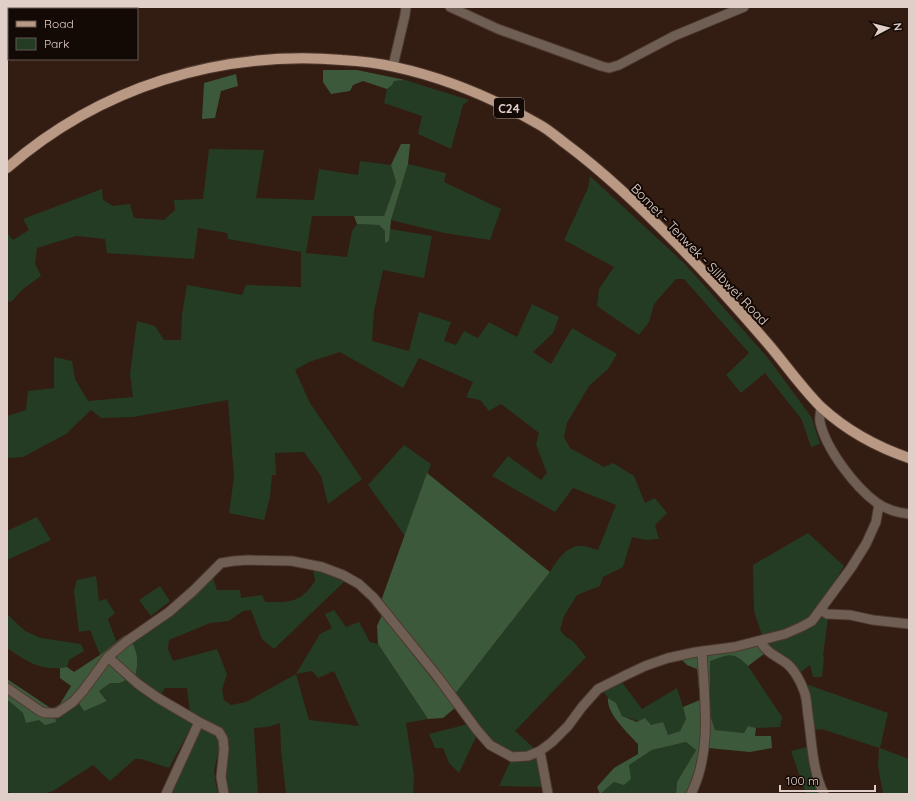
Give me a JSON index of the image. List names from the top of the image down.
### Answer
{
  "streets": {
    "main road": ["C24", "Bomet - Tenwek - Silibwet Road"]
  },
  "legend": ["Road", "Park"],
  "scale_bar": "100 m",
  "north": "right"
}
